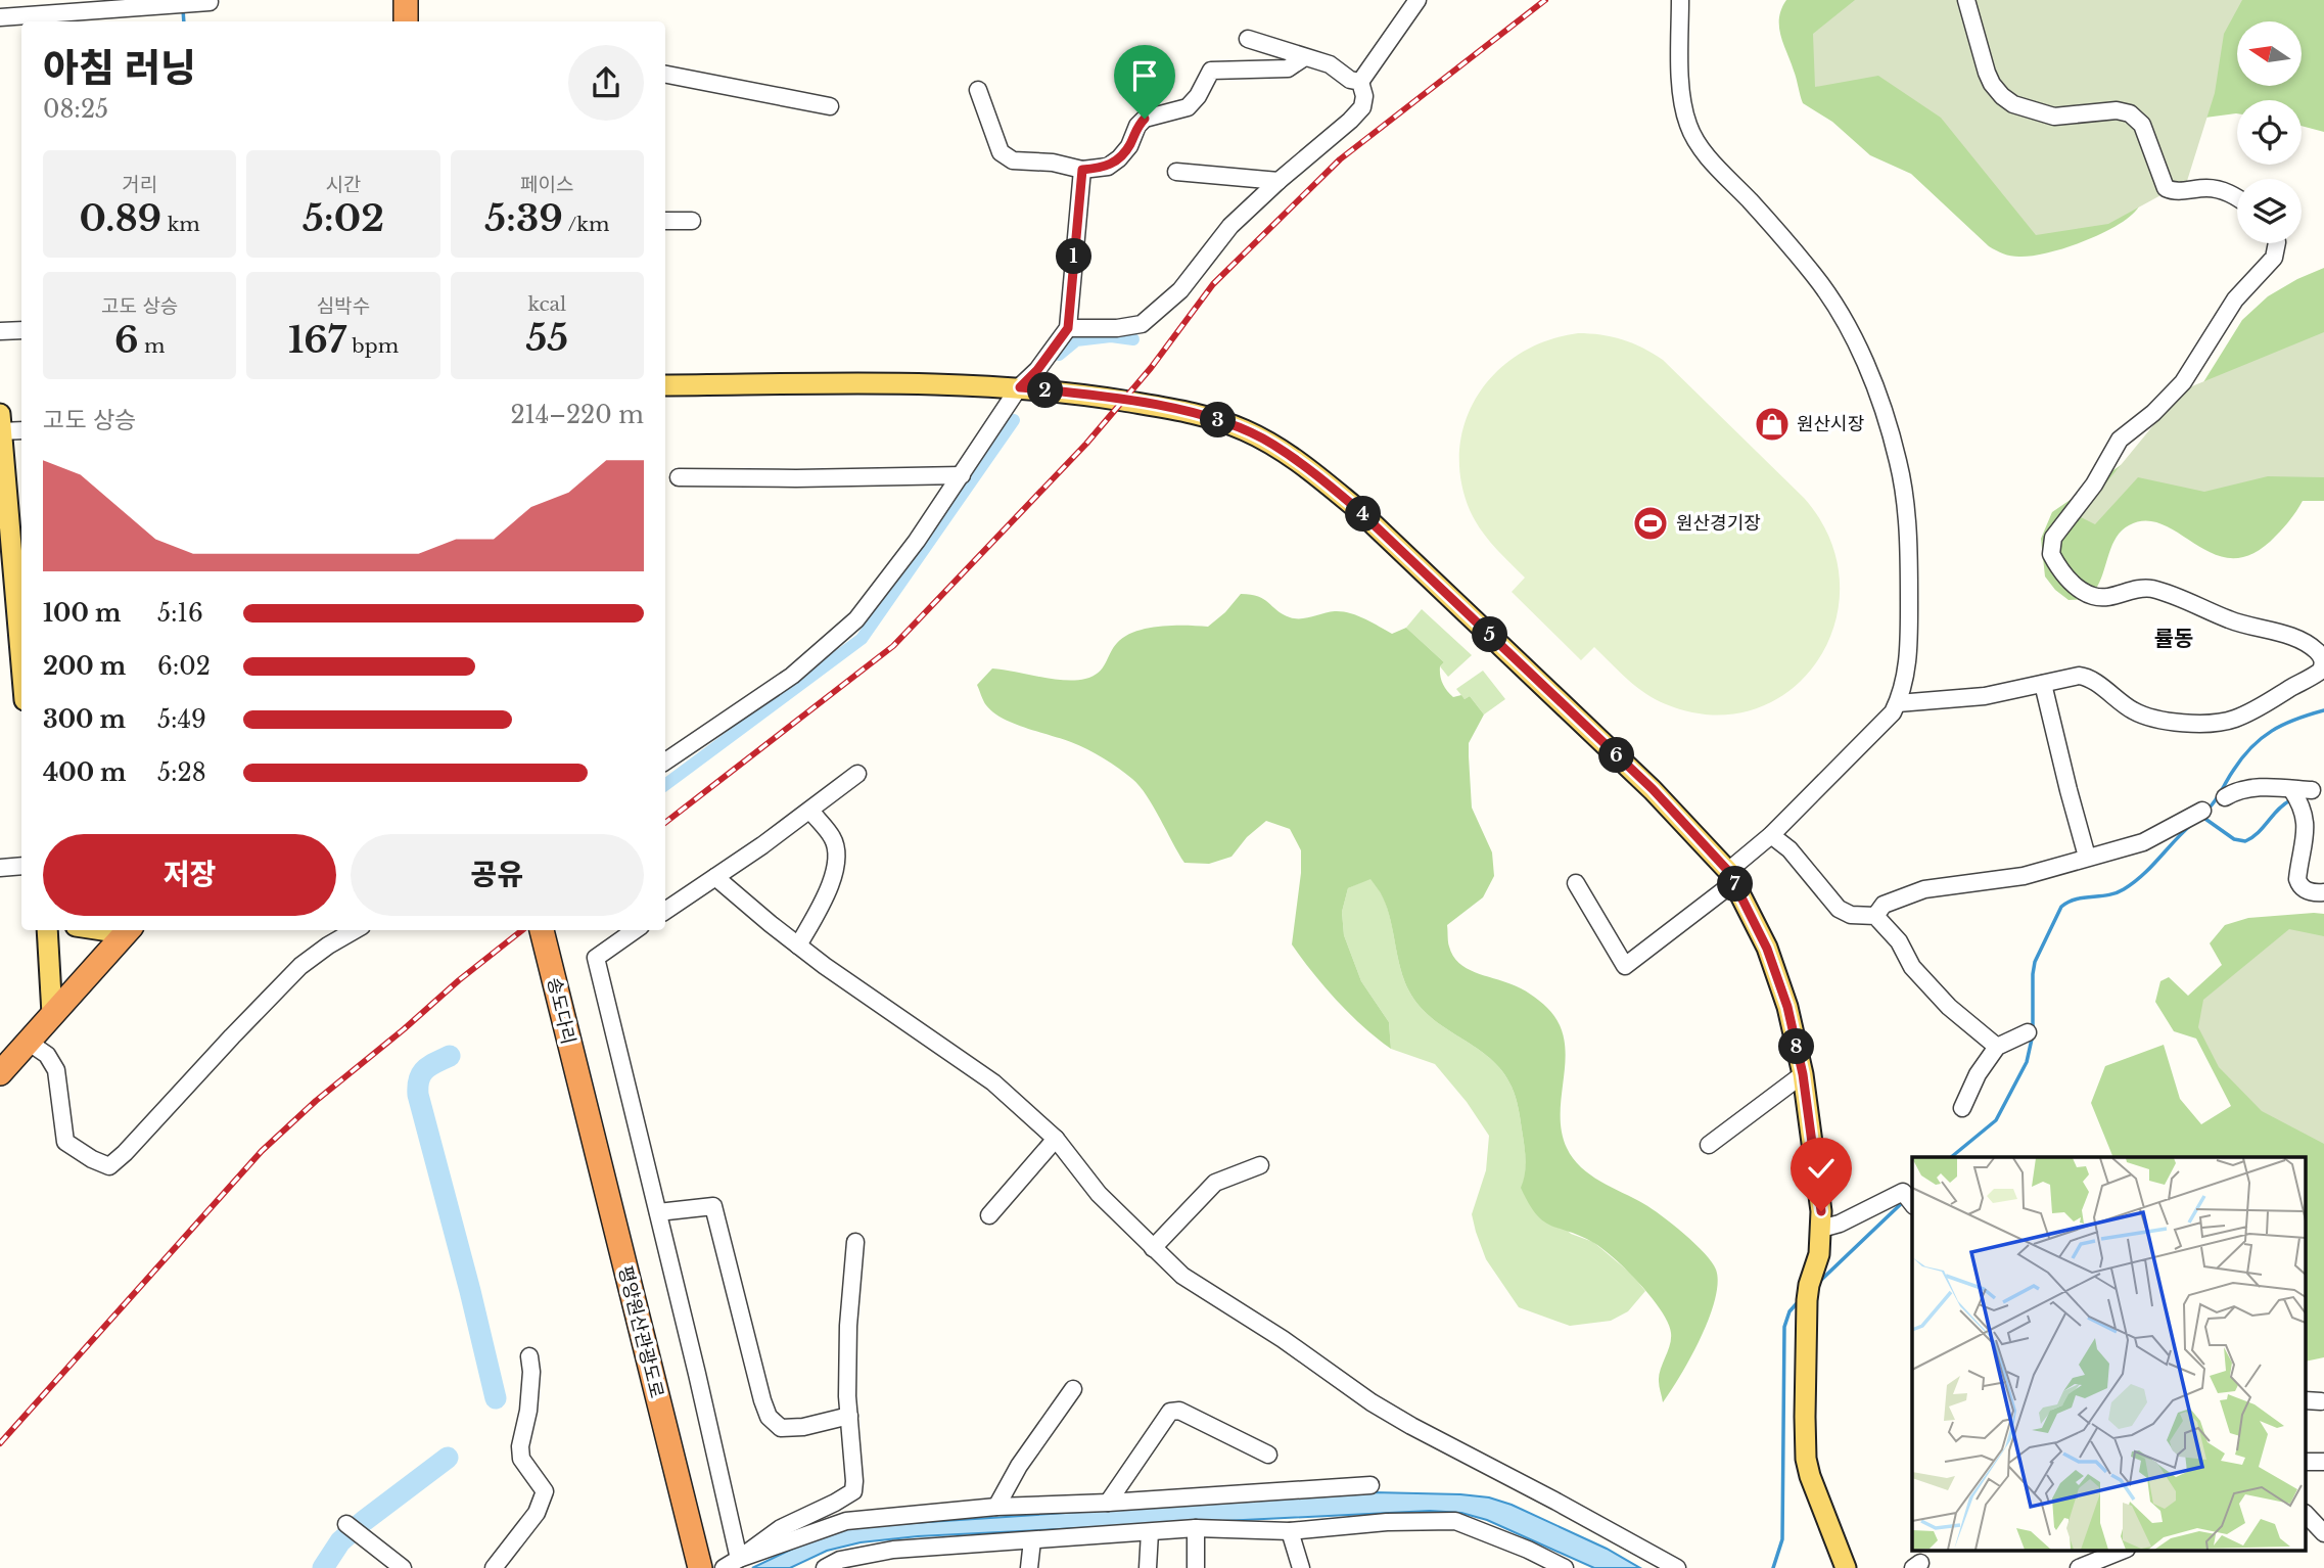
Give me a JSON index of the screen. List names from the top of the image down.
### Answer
{
  "streets": {
    "highway": ["송도다리", "평양원산관광도로"]
  },
  "crossings": [
    ["송도다리", "평양원산관광도로"]
  ],
  "districts": ["률동"],
  "places": {
    "shop": ["원산시장"],
    "sports": ["원산경기장"]
  },
  "north": "left",
  "page": {
    "heading": ["아침 러닝", "08:25"],
    "stats": [
      ["거리", "0.89 km"],
      ["시간", "5:02"],
      ["페이스", "5:39 /km"],
      ["고도 상승", "6 m"],
      ["심박수", "167 bpm"],
      ["kcal", "55"]
    ],
    "pins": [
      "1",
      "2",
      "3",
      "4",
      "5",
      "6",
      "7",
      "8"
    ],
    "chart": ["고도 상승", "214–220 m"],
    "list": [
      {
        "name": "100 m",
        "note": "5:16"
      },
      {
        "name": "200 m",
        "note": "6:02"
      },
      {
        "name": "300 m",
        "note": "5:49"
      },
      {
        "name": "400 m",
        "note": "5:28"
      }
    ],
    "buttons": ["저장", "공유"]
  }
}
